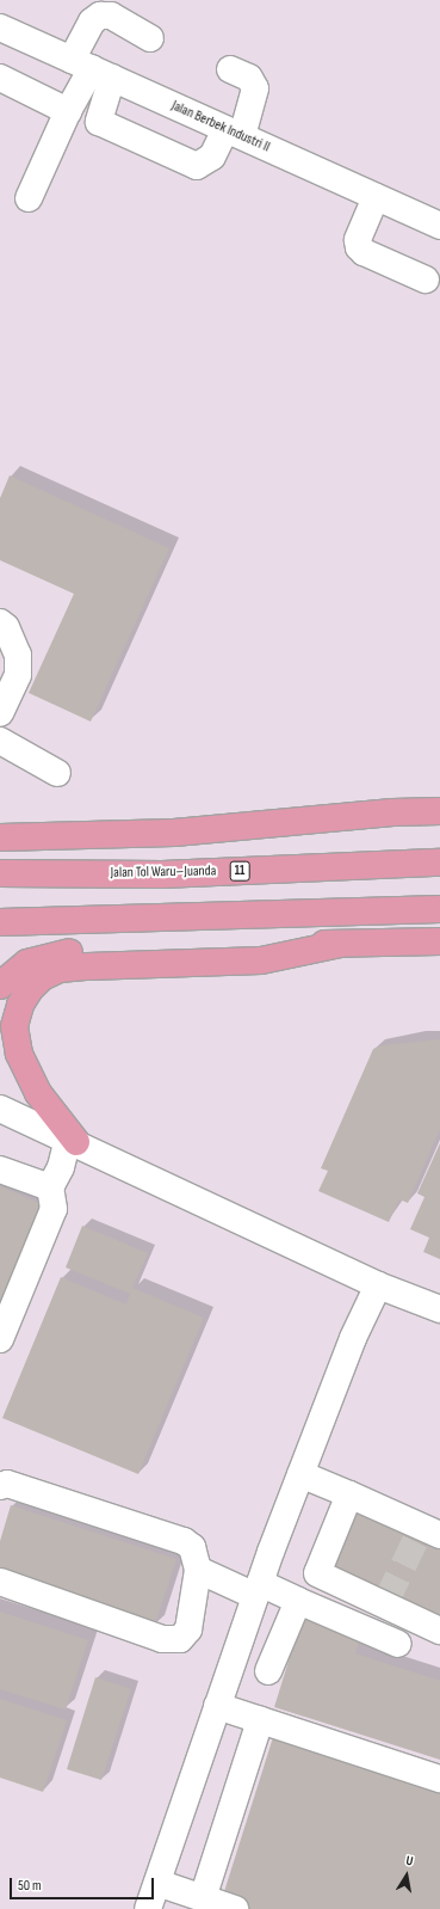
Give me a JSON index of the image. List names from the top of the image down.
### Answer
{
  "streets": {
    "highway": ["11", "Jalan Tol Waru–Juanda"],
    "street": ["Jalan Berbek Industri II"]
  },
  "scale_bar": "50 m",
  "north": "top"
}
